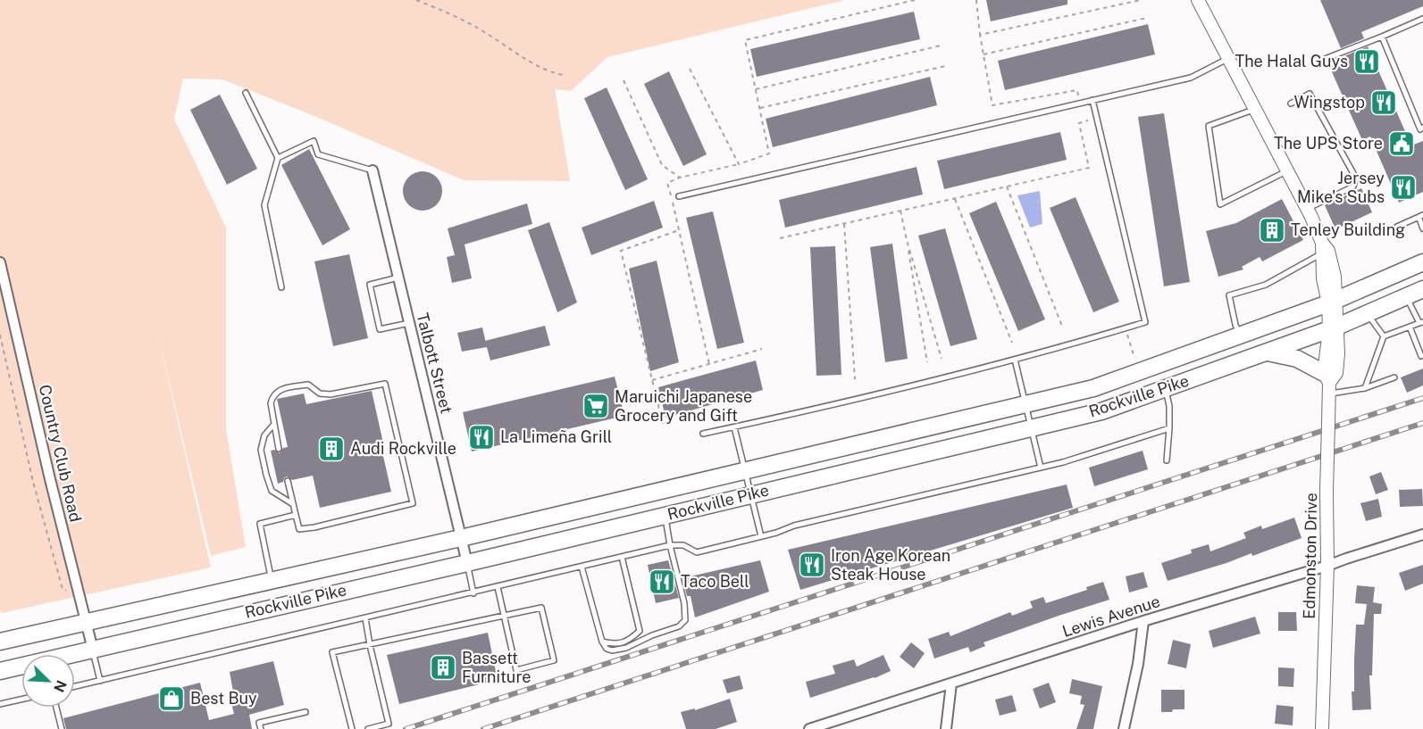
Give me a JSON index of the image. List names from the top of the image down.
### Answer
{
  "streets": {
    "main road": ["Rockville Pike"],
    "street": [
      "Talbott Street",
      "Country Club Road",
      "Edmonston Drive",
      "Lewis Avenue"
    ]
  },
  "crossings": [
    ["Talbott Street", "Rockville Pike"],
    ["Rockville Pike", "Country Club Road"],
    ["Rockville Pike", "Edmonston Drive"],
    ["Edmonston Drive", "Lewis Avenue"]
  ],
  "places": {
    "restaurant": [
      "The Halal Guys",
      "Wingstop",
      "Jersey Mike's Subs",
      "La Limeña Grill",
      "Iron Age Korean Steak House",
      "Taco Bell"
    ],
    "public building": ["The UPS Store"],
    "building": ["Tenley Building", "Audi Rockville", "Bassett Furniture"],
    "supermarket": ["Maruichi Japanese Grocery and Gift"],
    "shop": ["Best Buy"]
  },
  "north": "bottom right"
}
